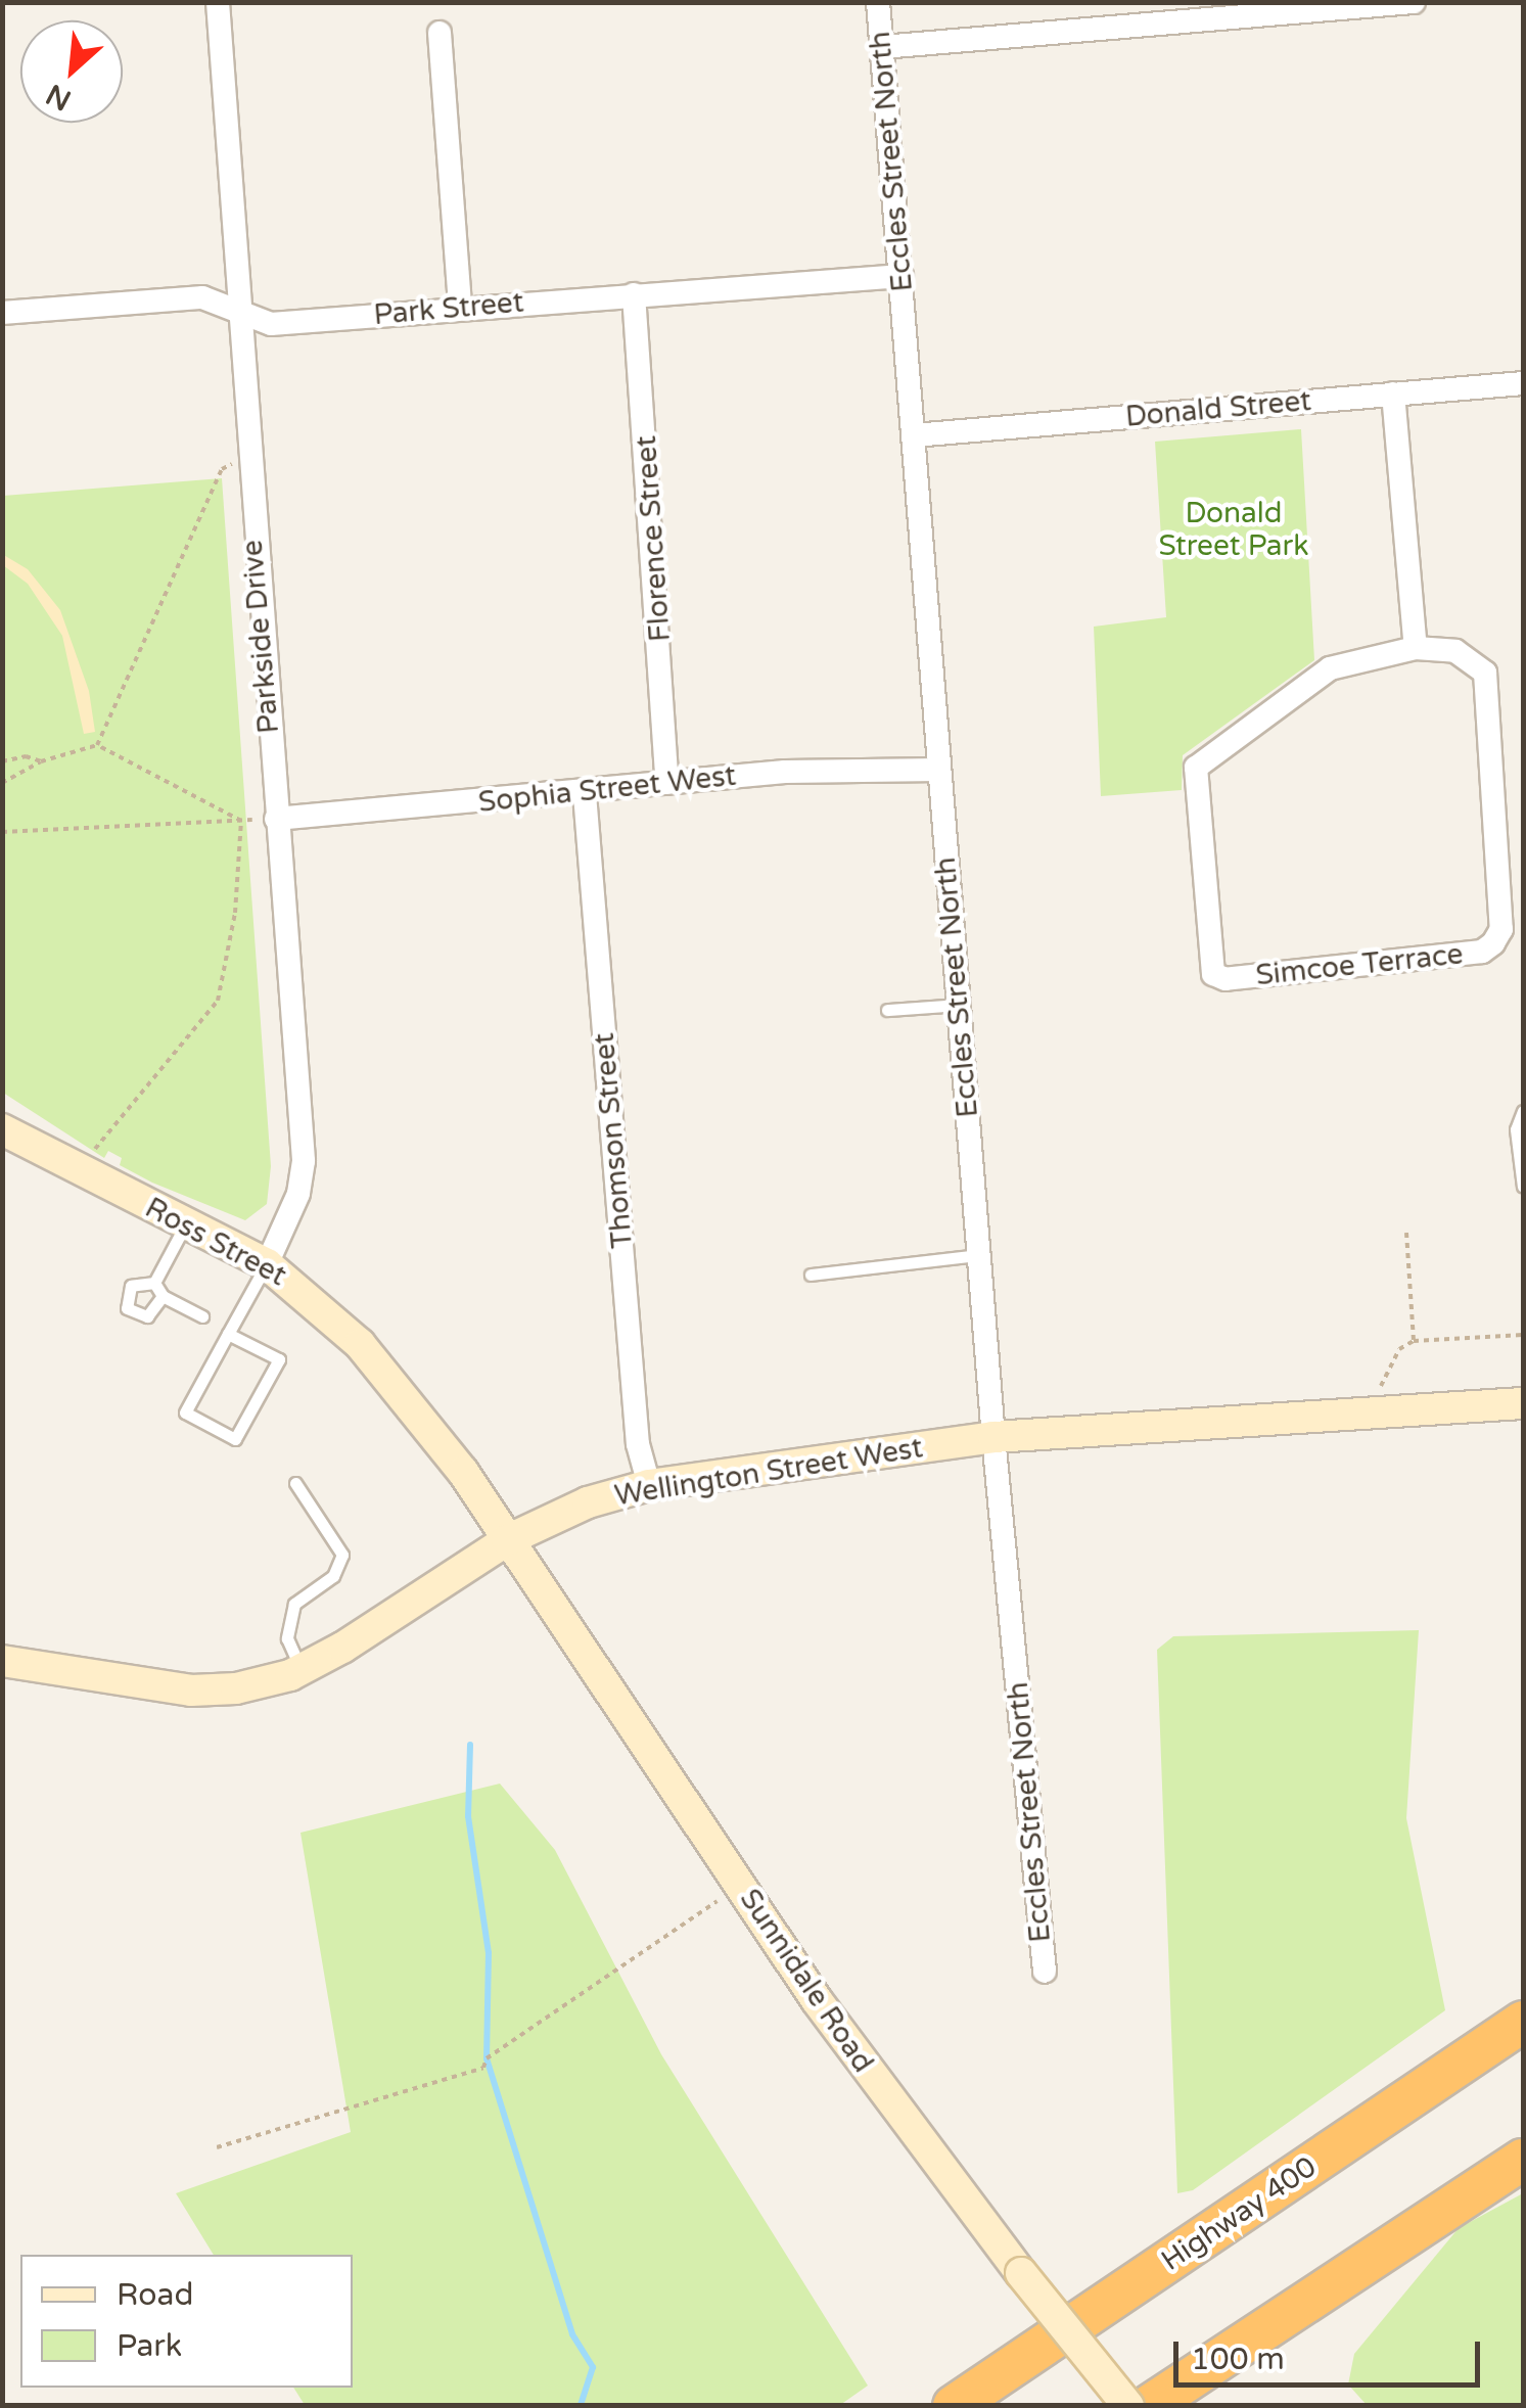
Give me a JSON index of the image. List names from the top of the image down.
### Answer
{
  "streets": {
    "highway": ["Highway 400"],
    "main road": ["Ross Street", "Wellington Street West", "Sunnidale Road"],
    "street": [
      "Eccles Street North",
      "Park Street",
      "Donald Street",
      "Florence Street",
      "Parkside Drive",
      "Sophia Street West",
      "Simcoe Terrace",
      "Thomson Street"
    ]
  },
  "crossings": [
    ["Eccles Street North", "Park Street"],
    ["Eccles Street North", "Donald Street"],
    ["Eccles Street North", "Sophia Street West"],
    ["Eccles Street North", "Wellington Street West"],
    ["Park Street", "Florence Street"],
    ["Park Street", "Parkside Drive"],
    ["Florence Street", "Sophia Street West"],
    ["Parkside Drive", "Sophia Street West"],
    ["Parkside Drive", "Ross Street"],
    ["Sophia Street West", "Thomson Street"],
    ["Thomson Street", "Wellington Street West"],
    ["Ross Street", "Wellington Street West"],
    ["Ross Street", "Sunnidale Road"],
    ["Wellington Street West", "Sunnidale Road"]
  ],
  "parks": ["Donald Street Park"],
  "legend": ["Road", "Park"],
  "scale_bar": "100 m",
  "north": "bottom left"
}
